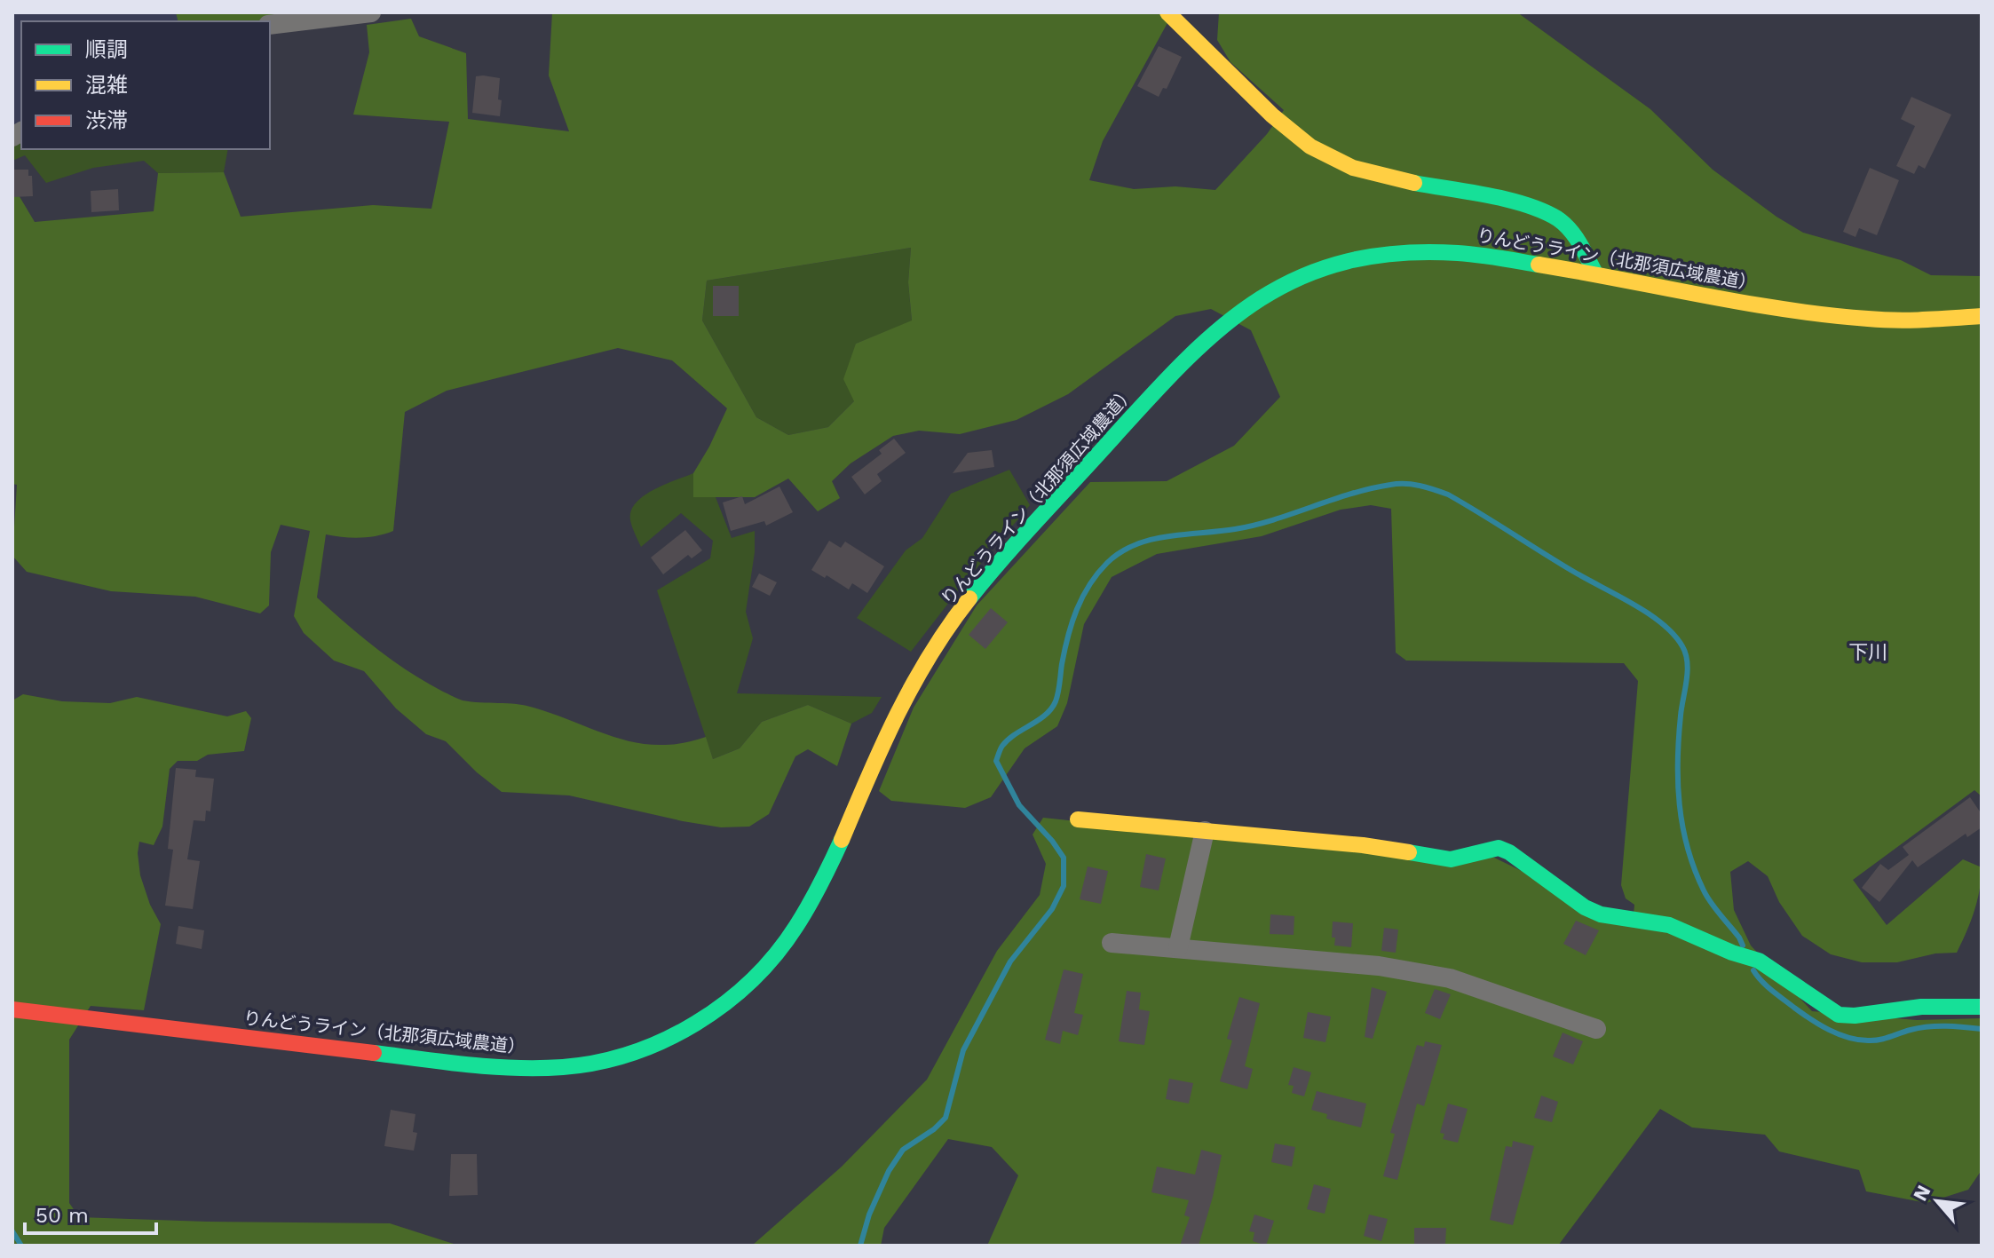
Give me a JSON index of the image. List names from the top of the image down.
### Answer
{
  "streets": {
    "street": ["りんどうライン（北那須広域農道）"]
  },
  "districts": ["下川"],
  "legend": ["順調", "混雑", "渋滞"],
  "scale_bar": "50 m",
  "north": "top left"
}
